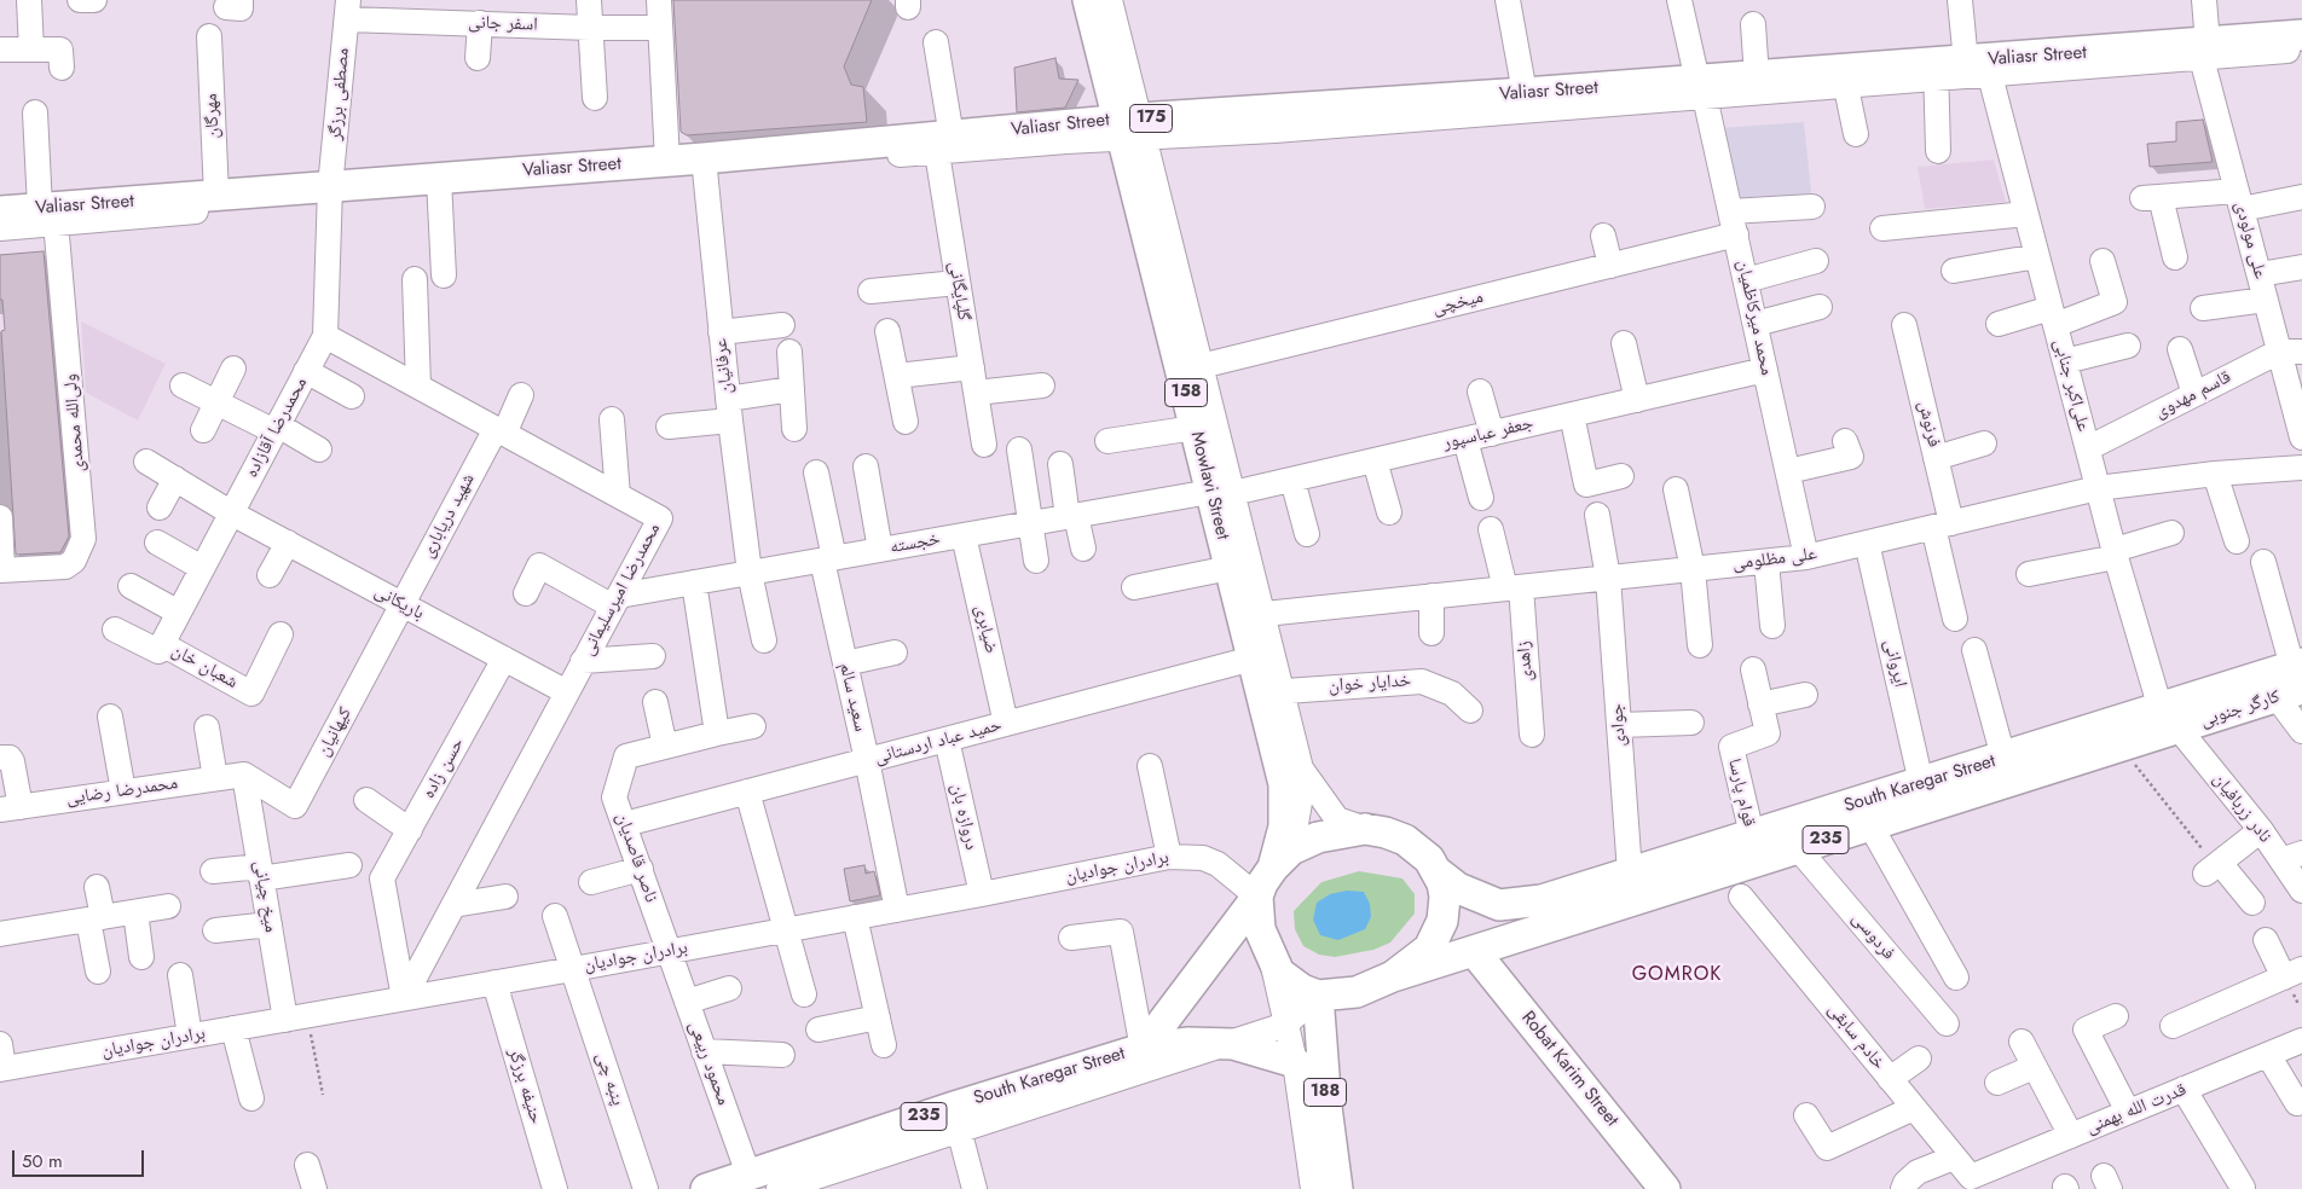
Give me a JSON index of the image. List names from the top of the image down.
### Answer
{
  "streets": {
    "main road": [
      "Valiasr Street",
      "175",
      "158",
      "Mowlavi Street",
      "کارگر جنوبی",
      "South Karegar Street",
      "235",
      "Robat Karim Street",
      "188"
    ],
    "street": [
      "اسفر جانی",
      "مصطفی برزگر",
      "مهرگان",
      "علی مولودی",
      "گلپایگانی",
      "میخچی",
      "محمد میرکاظمیان",
      "عرفانیان",
      "علی‌اکبر جنابی",
      "قاسم مهدوی",
      "ولی‌الله محمدی",
      "فرنوش",
      "محمدرضا آقازاده",
      "جعفر عباسپور",
      "شهید دریاباری",
      "خجسته",
      "علی مظلومی",
      "محمدرضا امیرسلیمانی",
      "باریکانی",
      "ضیابری",
      "زاهدی",
      "ایروانی",
      "شعبان خان",
      "خدایار خوان",
      "سعید سالم",
      "جوادی",
      "کیهانیان",
      "حمید عباد اردستانی",
      "حسن زاده",
      "محمدرضا رضایی",
      "قوام پارسا",
      "نادر زربافیان",
      "دروازه بان",
      "ناصر قاصدیان",
      "برادران جوادیان",
      "میخ چیانی",
      "فردوسی",
      "خادم سابقی",
      "محمود ربیعی",
      "پنبه چی",
      "حنیفه برزگر",
      "قدرت الله بهمنی"
    ]
  },
  "crossings": [
    ["اسفر جانی", "مصطفی برزگر"],
    ["Valiasr Street", "مصطفی برزگر"],
    ["Valiasr Street", "مهرگان"],
    ["Valiasr Street", "علی مولودی"],
    ["Valiasr Street", "گلپایگانی"],
    ["Valiasr Street", "محمد میرکاظمیان"],
    ["Valiasr Street", "عرفانیان"],
    ["Valiasr Street", "علی‌اکبر جنابی"],
    ["Valiasr Street", "ولی‌الله محمدی"],
    ["Valiasr Street", "محمدرضا آقازاده"],
    ["Valiasr Street", "Mowlavi Street"],
    ["مصطفی برزگر", "محمدرضا آقازاده"],
    ["علی مولودی", "قاسم مهدوی"],
    ["میخچی", "محمد میرکاظمیان"],
    ["میخچی", "Mowlavi Street"],
    ["محمد میرکاظمیان", "جعفر عباسپور"],
    ["محمد میرکاظمیان", "علی مظلومی"],
    ["عرفانیان", "خجسته"],
    ["علی‌اکبر جنابی", "قاسم مهدوی"],
    ["علی‌اکبر جنابی", "علی مظلومی"],
    ["علی‌اکبر جنابی", "کارگر جنوبی"],
    ["علی‌اکبر جنابی", "South Karegar Street"],
    ["علی‌اکبر جنابی", "نادر زربافیان"],
    ["فرنوش", "علی مظلومی"],
    ["محمدرضا آقازاده", "محمدرضا امیرسلیمانی"],
    ["محمدرضا آقازاده", "باریکانی"],
    ["محمدرضا آقازاده", "شعبان خان"],
    ["جعفر عباسپور", "Mowlavi Street"],
    ["جعفر عباسپور", "خجسته"],
    ["Mowlavi Street", "خجسته"],
    ["Mowlavi Street", "علی مظلومی"],
    ["Mowlavi Street", "خدایار خوان"],
    ["Mowlavi Street", "حمید عباد اردستانی"],
    ["Mowlavi Street", "South Karegar Street"],
    ["Mowlavi Street", "برادران جوادیان"],
    ["Mowlavi Street", "188"],
    ["شهید دریاباری", "محمدرضا امیرسلیمانی"],
    ["شهید دریاباری", "باریکانی"],
    ["شهید دریاباری", "کیهانیان"],
    ["خجسته", "محمدرضا امیرسلیمانی"],
    ["خجسته", "ضیابری"],
    ["خجسته", "سعید سالم"],
    ["علی مظلومی", "زاهدی"],
    ["علی مظلومی", "ایروانی"],
    ["علی مظلومی", "جوادی"],
    ["محمدرضا امیرسلیمانی", "باریکانی"],
    ["محمدرضا امیرسلیمانی", "حسن زاده"],
    ["محمدرضا امیرسلیمانی", "برادران جوادیان"],
    ["باریکانی", "کیهانیان"],
    ["باریکانی", "حسن زاده"],
    ["ضیابری", "حمید عباد اردستانی"],
    ["ایروانی", "South Karegar Street"],
    ["سعید سالم", "حمید عباد اردستانی"],
    ["سعید سالم", "برادران جوادیان"],
    ["کارگر جنوبی", "South Karegar Street"],
    ["کارگر جنوبی", "نادر زربافیان"],
    ["جوادی", "South Karegar Street"],
    ["کیهانیان", "محمدرضا رضایی"],
    ["کیهانیان", "میخ چیانی"],
    ["حمید عباد اردستانی", "دروازه بان"],
    ["حمید عباد اردستانی", "ناصر قاصدیان"],
    ["حسن زاده", "برادران جوادیان"],
    ["South Karegar Street", "قوام پارسا"],
    ["South Karegar Street", "نادر زربافیان"],
    ["South Karegar Street", "برادران جوادیان"],
    ["South Karegar Street", "فردوسی"],
    ["South Karegar Street", "محمود ربیعی"],
    ["South Karegar Street", "Robat Karim Street"],
    ["South Karegar Street", "188"],
    ["محمدرضا رضایی", "میخ چیانی"],
    ["دروازه بان", "برادران جوادیان"],
    ["ناصر قاصدیان", "برادران جوادیان"],
    ["ناصر قاصدیان", "محمود ربیعی"],
    ["برادران جوادیان", "میخ چیانی"],
    ["برادران جوادیان", "محمود ربیعی"],
    ["برادران جوادیان", "پنبه چی"],
    ["برادران جوادیان", "حنیفه برزگر"],
    ["برادران جوادیان", "188"],
    ["خادم سابقی", "قدرت الله بهمنی"]
  ],
  "districts": ["GOMROK"],
  "scale_bar": "50 m"
}
